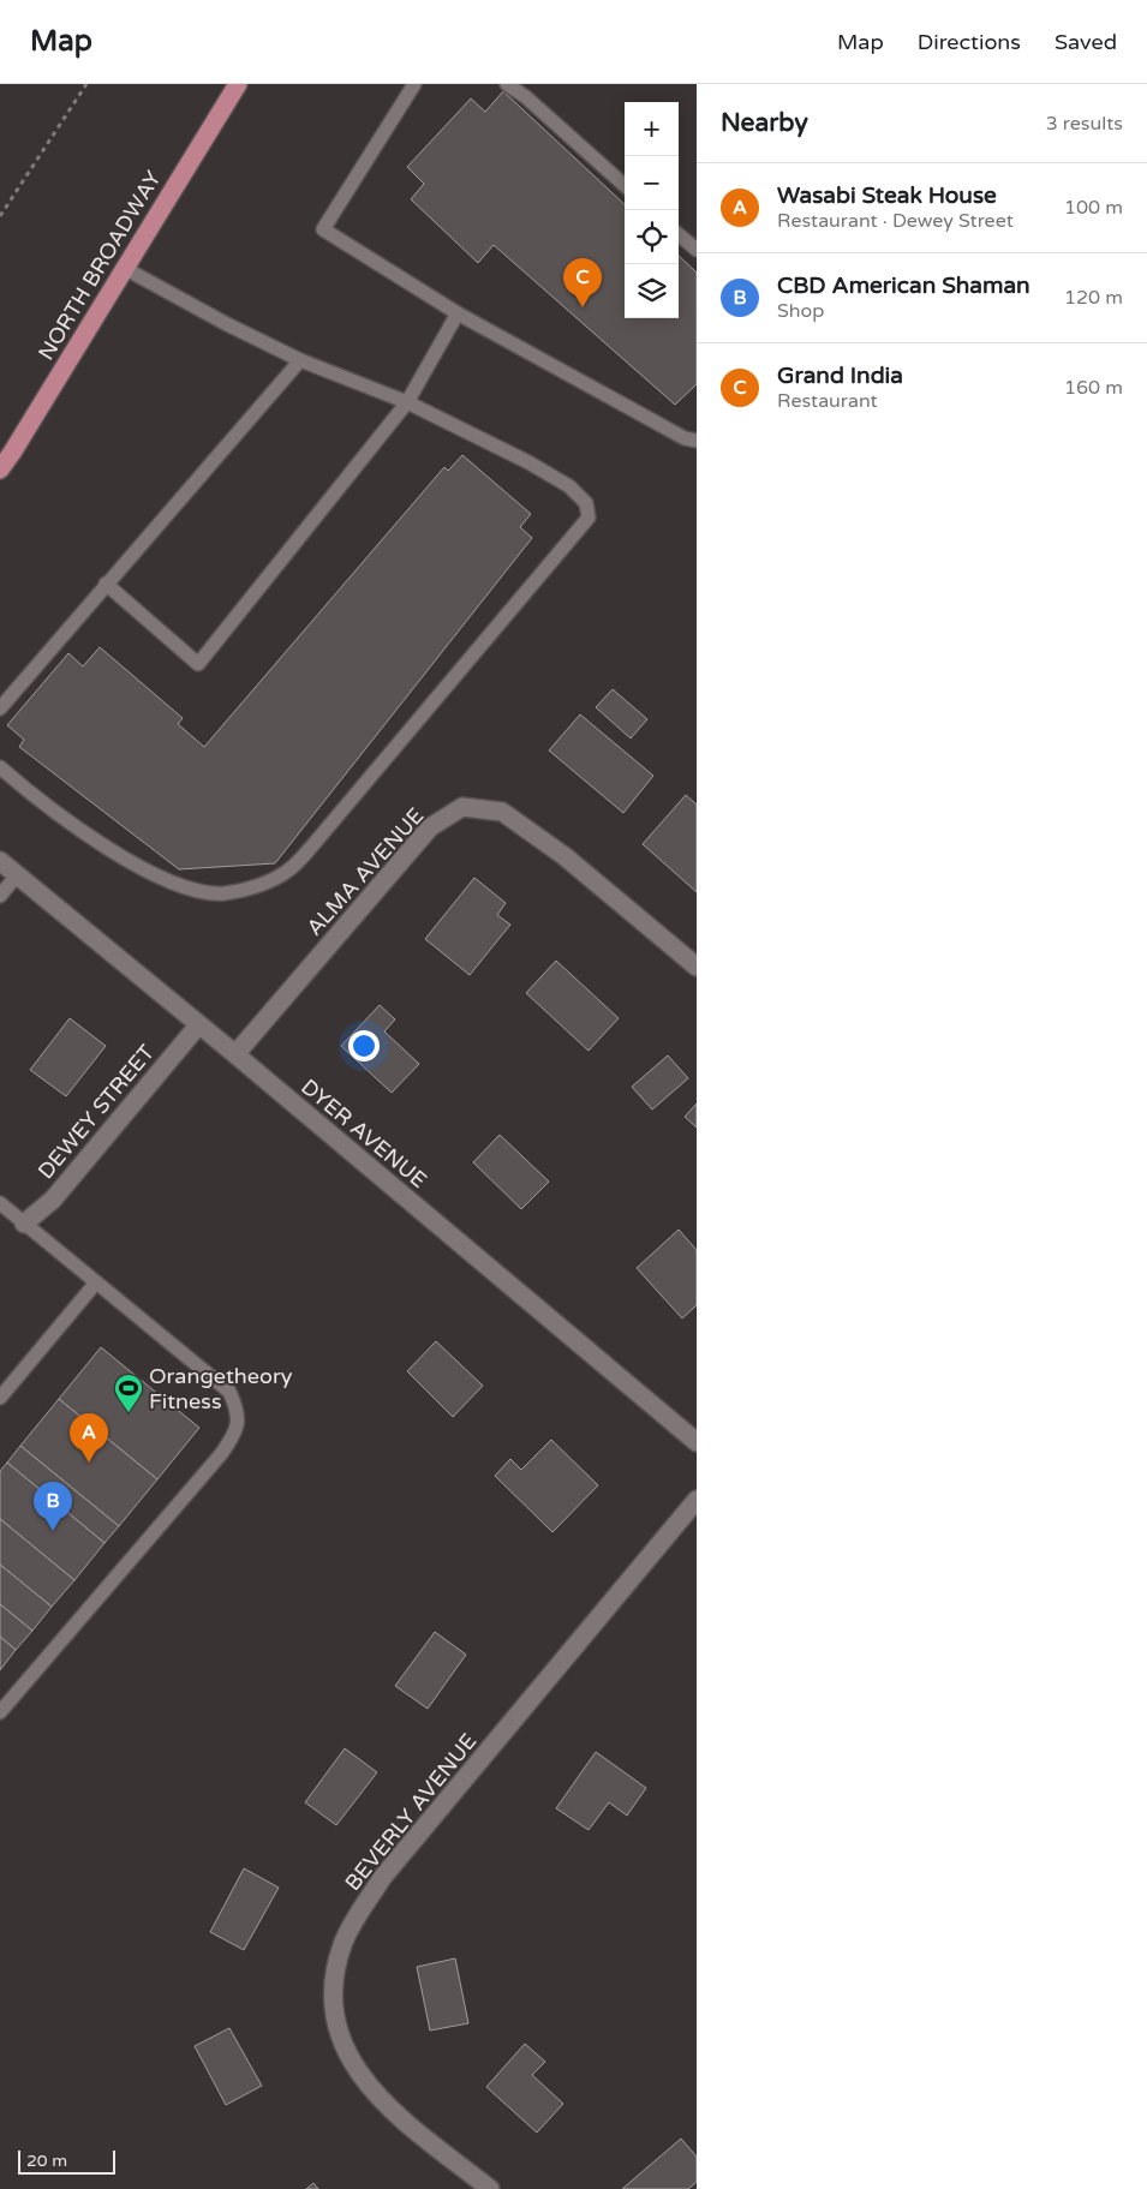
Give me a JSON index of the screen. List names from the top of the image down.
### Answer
{
  "streets": {
    "main road": ["NORTH BROADWAY"],
    "street": [
      "ALMA AVENUE",
      "DEWEY STREET",
      "DYER AVENUE",
      "BEVERLY AVENUE"
    ]
  },
  "crossings": [
    ["ALMA AVENUE", "DYER AVENUE"],
    ["DEWEY STREET", "DYER AVENUE"]
  ],
  "places": {
    "sports": ["Orangetheory Fitness"]
  },
  "scale_bar": "20 m",
  "page": {
    "header": "Map",
    "nav": ["Map", "Directions", "Saved"],
    "heading": ["Nearby", "3 results"],
    "map_buttons": ["+", "−"],
    "list": [
      {
        "mark": "A",
        "name": "Wasabi Steak House",
        "note": "Restaurant · Dewey Street",
        "value": "100 m"
      },
      {
        "mark": "B",
        "name": "CBD American Shaman",
        "note": "Shop",
        "value": "120 m"
      },
      {
        "mark": "C",
        "name": "Grand India",
        "note": "Restaurant",
        "value": "160 m"
      }
    ],
    "pins": ["C", "A", "B"],
    "scale": "20 m"
  }
}
